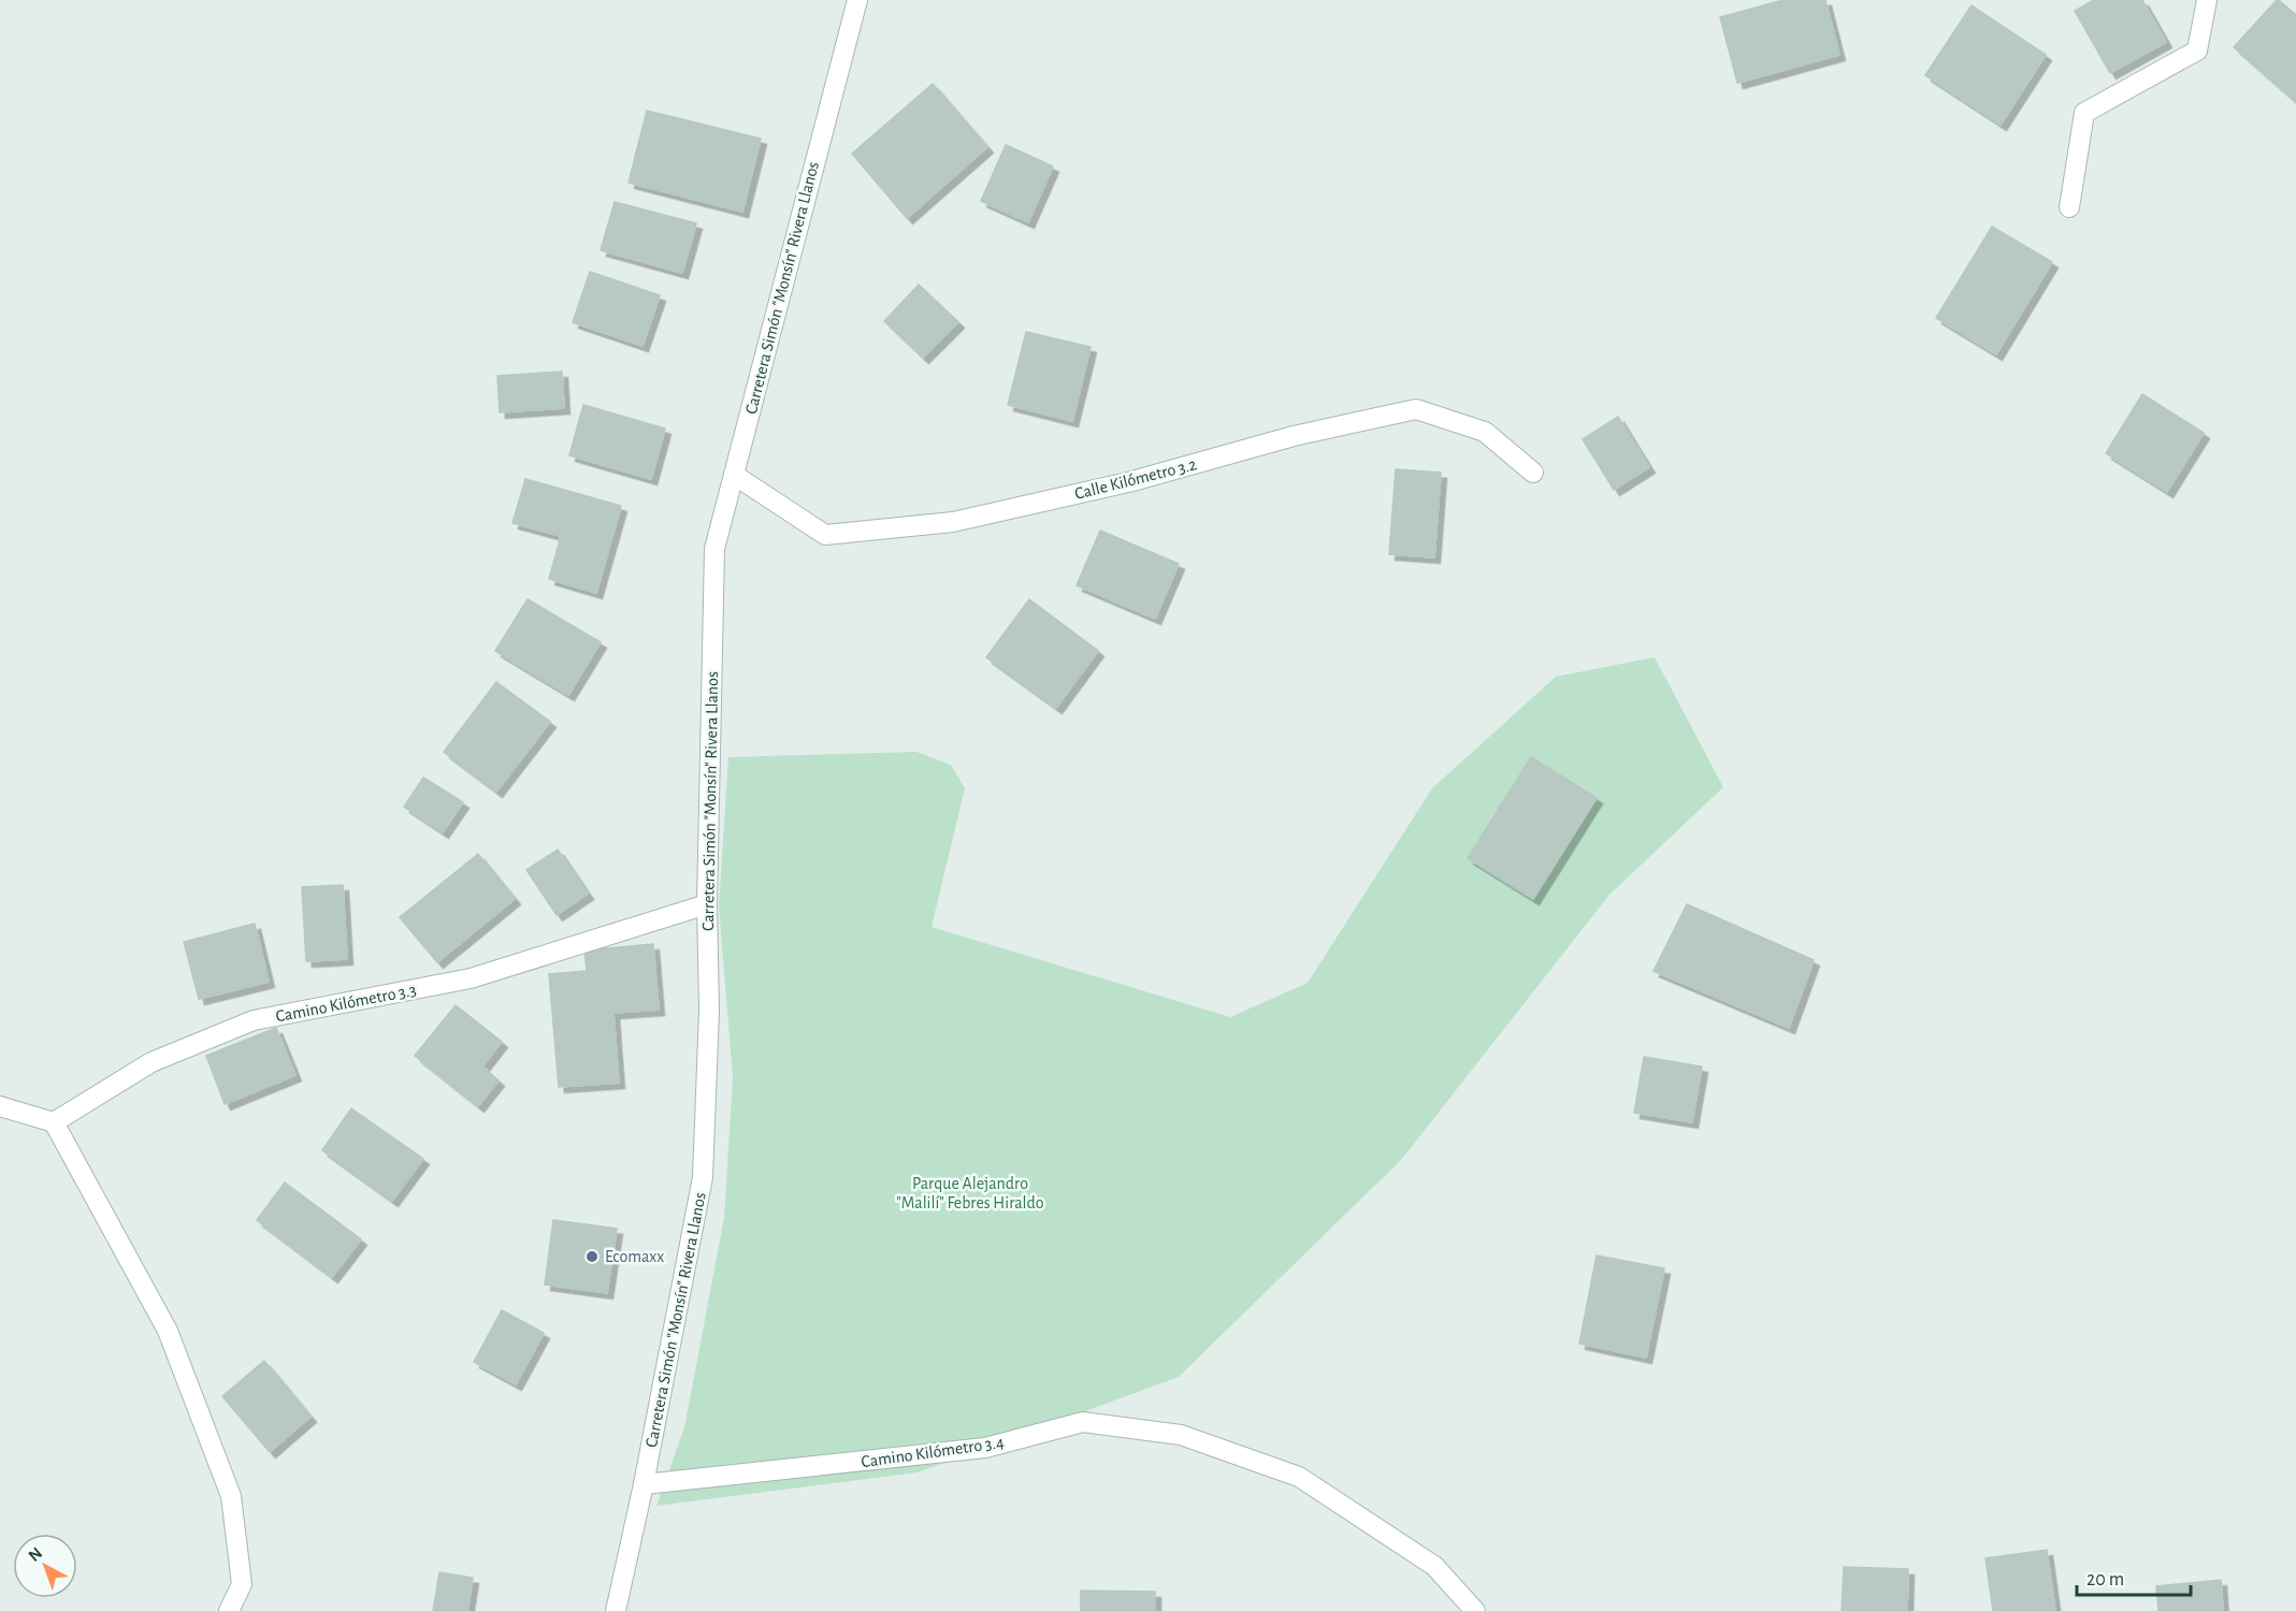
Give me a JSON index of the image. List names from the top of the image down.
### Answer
{
  "streets": {
    "street": [
      "Carretera Simón \"Monsín\" Rivera Llanos",
      "Calle Kilómetro 3.2",
      "Camino Kilómetro 3.3",
      "Camino Kilómetro 3.4"
    ]
  },
  "crossings": [
    ["Carretera Simón \"Monsín\" Rivera Llanos", "Calle Kilómetro 3.2"],
    ["Carretera Simón \"Monsín\" Rivera Llanos", "Camino Kilómetro 3.3"],
    ["Carretera Simón \"Monsín\" Rivera Llanos", "Camino Kilómetro 3.4"]
  ],
  "parks": ["Parque Alejandro \"Malilí\" Febres Hiraldo"],
  "places": ["Ecomaxx"],
  "scale_bar": "20 m",
  "north": "top left"
}
